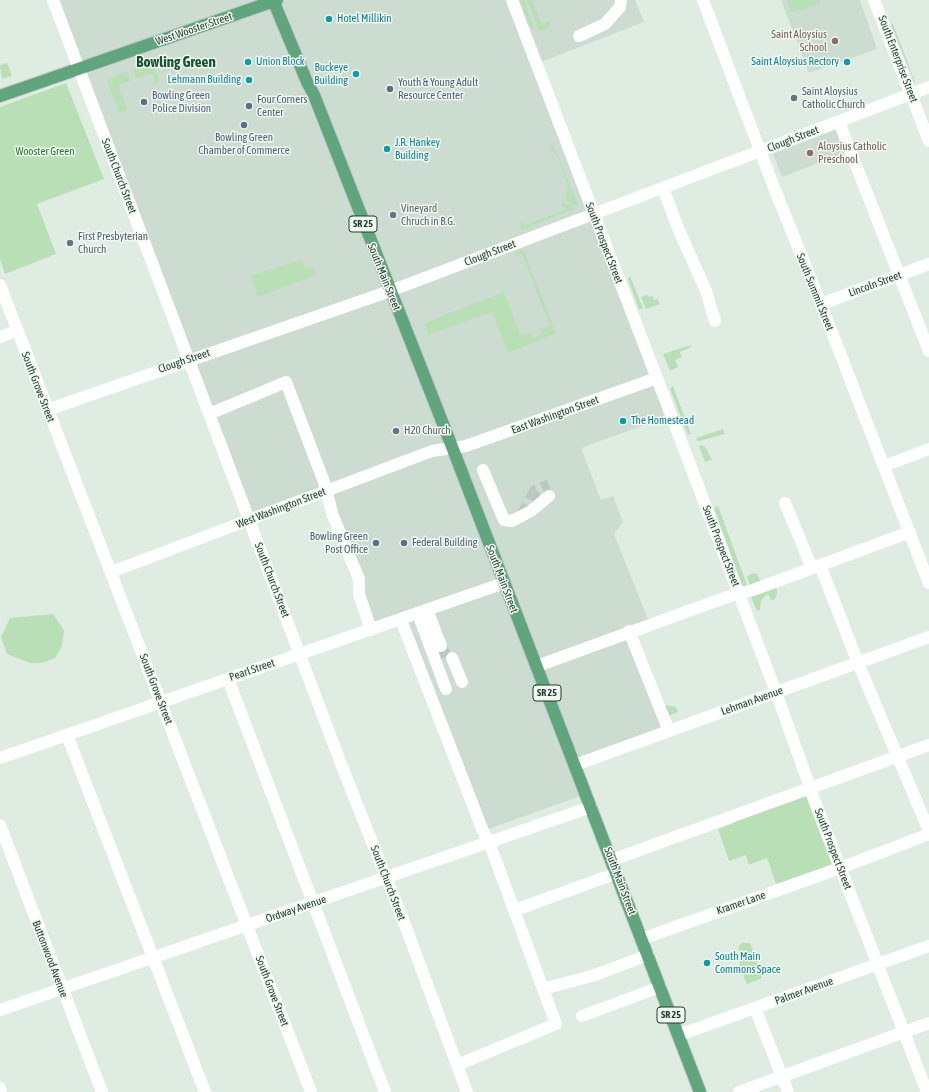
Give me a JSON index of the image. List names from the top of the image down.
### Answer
{
  "streets": {
    "main road": ["West Wooster Street", "SR 25", "South Main Street"],
    "street": [
      "South Enterprise Street",
      "Clough Street",
      "South Church Street",
      "South Prospect Street",
      "Lincoln Street",
      "South Summit Street",
      "South Grove Street",
      "East Washington Street",
      "West Washington Street",
      "Pearl Street",
      "Lehman Avenue",
      "Kramer Lane",
      "Ordway Avenue",
      "Buttonwood Avenue",
      "Palmer Avenue"
    ]
  },
  "crossings": [
    ["West Wooster Street", "South Church Street"],
    ["West Wooster Street", "South Main Street"],
    ["South Enterprise Street", "Clough Street"],
    ["Clough Street", "South Church Street"],
    ["Clough Street", "South Prospect Street"],
    ["Clough Street", "South Main Street"],
    ["Clough Street", "South Summit Street"],
    ["Clough Street", "South Grove Street"],
    ["South Church Street", "West Washington Street"],
    ["South Church Street", "Pearl Street"],
    ["South Church Street", "Ordway Avenue"],
    ["South Prospect Street", "East Washington Street"],
    ["South Prospect Street", "Lehman Avenue"],
    ["South Prospect Street", "Kramer Lane"],
    ["South Prospect Street", "Palmer Avenue"],
    ["South Main Street", "East Washington Street"],
    ["South Main Street", "West Washington Street"],
    ["South Main Street", "Pearl Street"],
    ["South Main Street", "Lehman Avenue"],
    ["South Main Street", "Kramer Lane"],
    ["South Main Street", "Ordway Avenue"],
    ["South Main Street", "Palmer Avenue"],
    ["Lincoln Street", "South Summit Street"],
    ["South Grove Street", "West Washington Street"],
    ["South Grove Street", "Pearl Street"],
    ["South Grove Street", "Ordway Avenue"],
    ["East Washington Street", "West Washington Street"],
    ["Ordway Avenue", "Buttonwood Avenue"]
  ],
  "districts": ["Bowling Green"],
  "parks": ["Wooster Green"],
  "places": [
    "Hotel Millikin",
    "Saint Aloysius School",
    "Union Block",
    "Saint Aloysius Rectory",
    "Buckeye Building",
    "Lehmann Building",
    "Youth & Young Adult Resource Center",
    "Saint Aloysius Catholic Church",
    "Bowling Green Police Division",
    "Four Corners Center",
    "Bowling Green Chamber of Commerce",
    "J.R. Hankey Building",
    "Aloysius Catholic Preschool",
    "Vineyard Chruch in B.G.",
    "First Presbyterian Church",
    "The Homestead",
    "H20 Church",
    "Bowling Green Post Office",
    "Federal Building",
    "South Main Commons Space"
  ]
}
